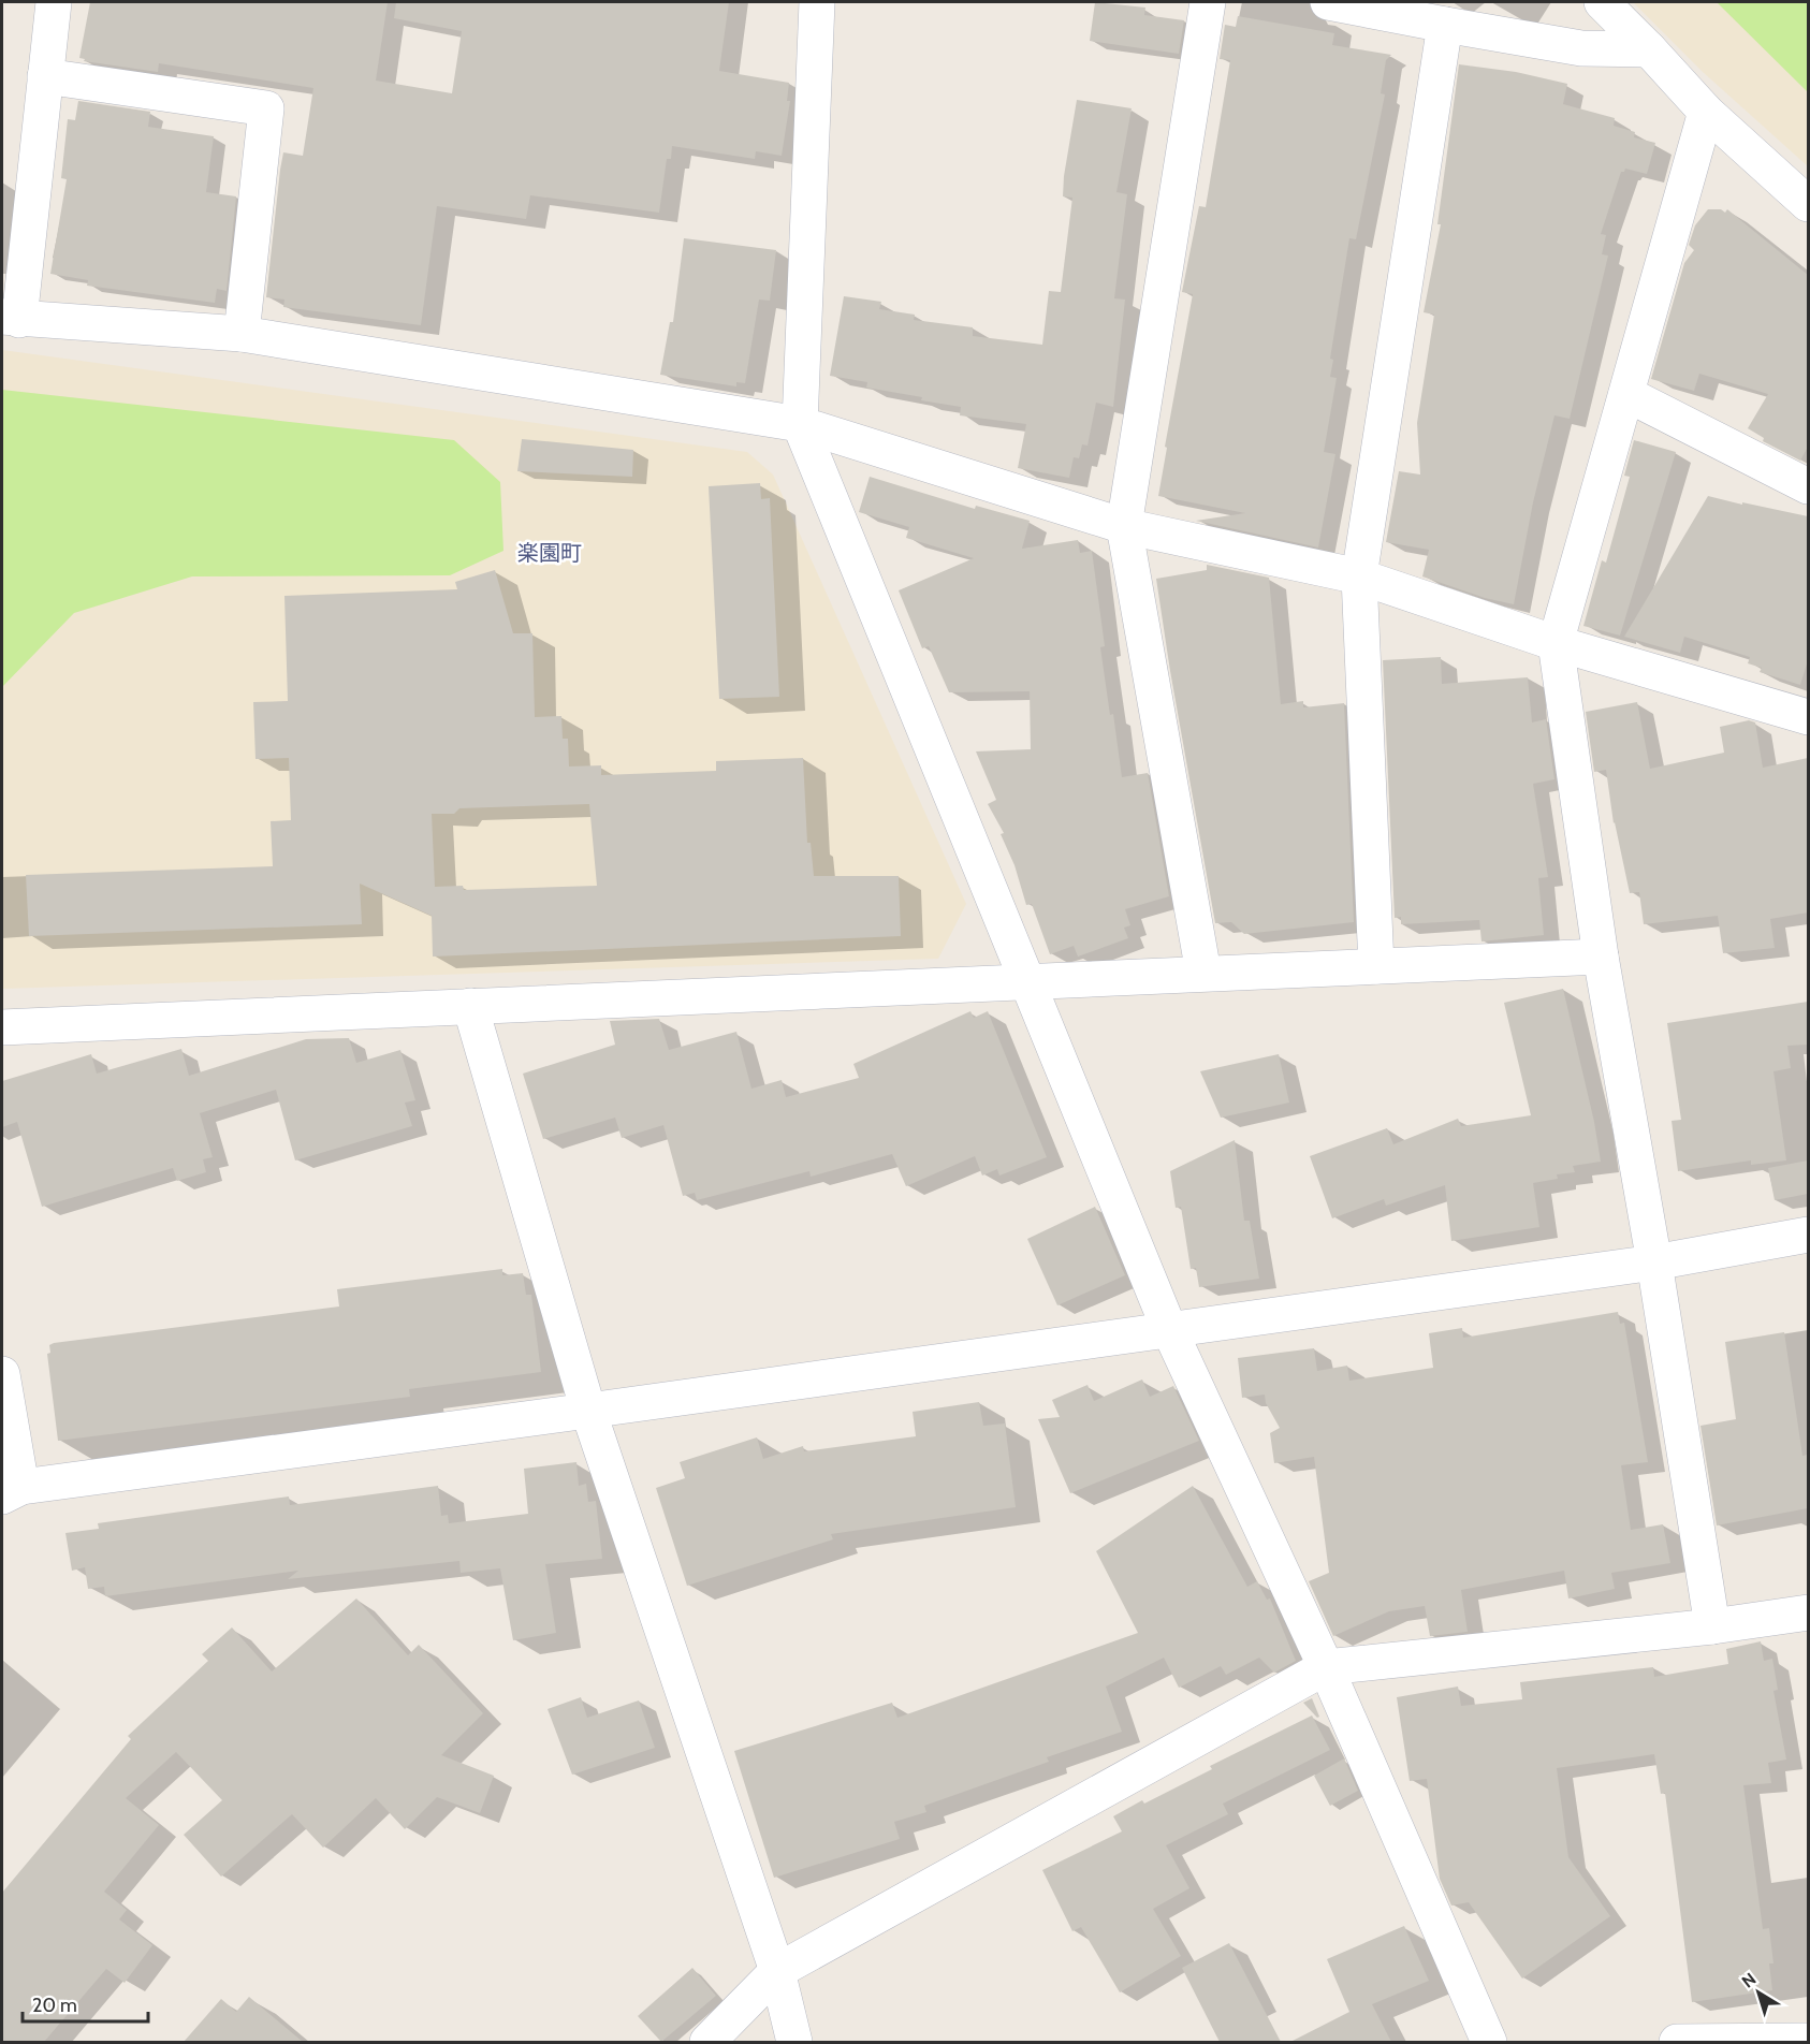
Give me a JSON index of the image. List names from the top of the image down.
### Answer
{
  "districts": ["楽園町"],
  "scale_bar": "20 m",
  "north": "top left"
}
